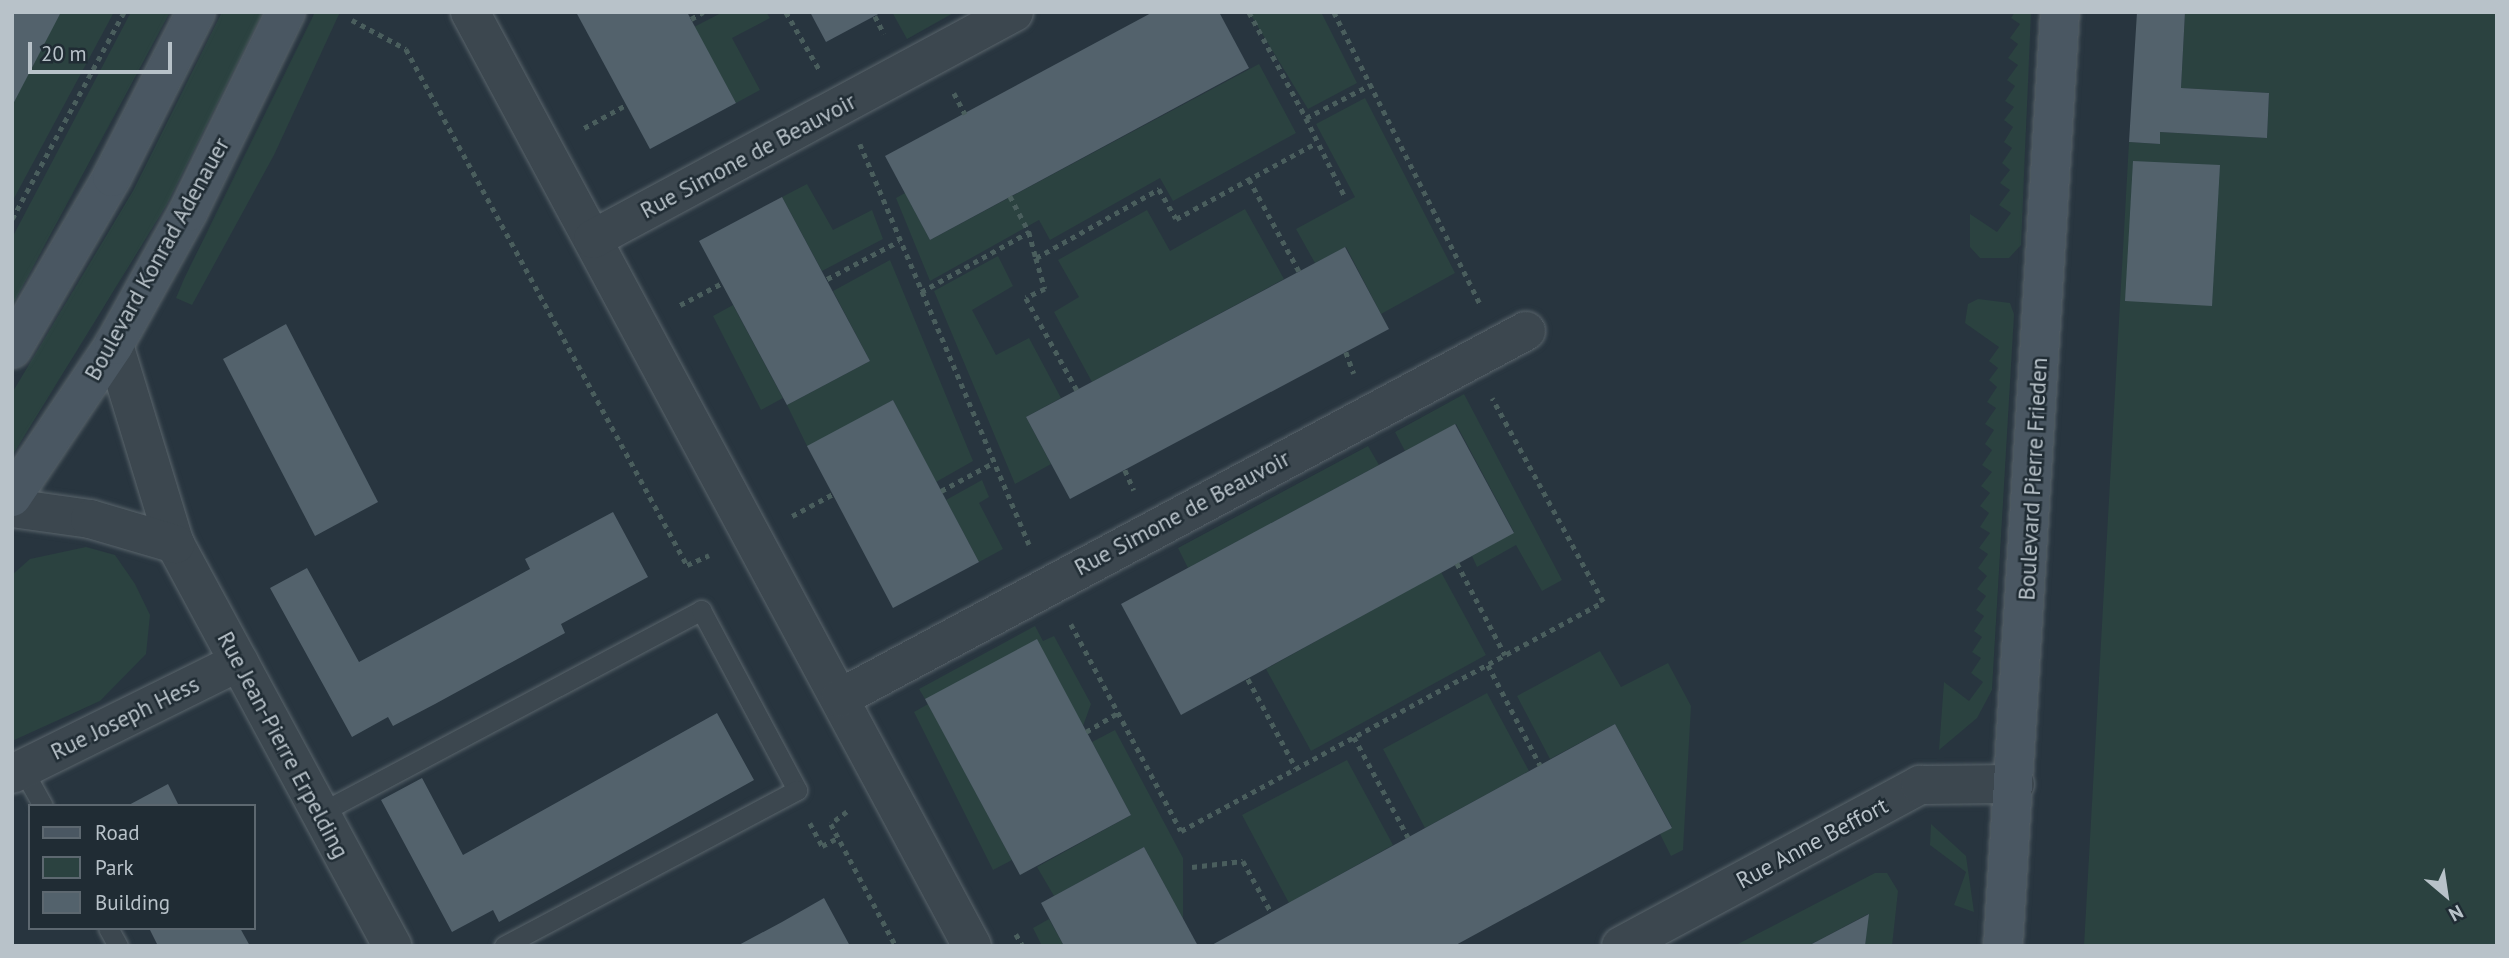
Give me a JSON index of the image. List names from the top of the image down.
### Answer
{
  "streets": {
    "main road": ["Boulevard Konrad Adenauer", "Boulevard Pierre Frieden"],
    "street": [
      "Rue Simone de Beauvoir",
      "Rue Joseph Hess",
      "Rue Jean-Pierre Erpelding",
      "Rue Anne Beffort"
    ]
  },
  "crossings": [
    ["Boulevard Konrad Adenauer", "Rue Jean-Pierre Erpelding"],
    ["Boulevard Pierre Frieden", "Rue Anne Beffort"],
    ["Rue Joseph Hess", "Rue Jean-Pierre Erpelding"]
  ],
  "legend": ["Road", "Park", "Building"],
  "scale_bar": "20 m",
  "north": "bottom right"
}
